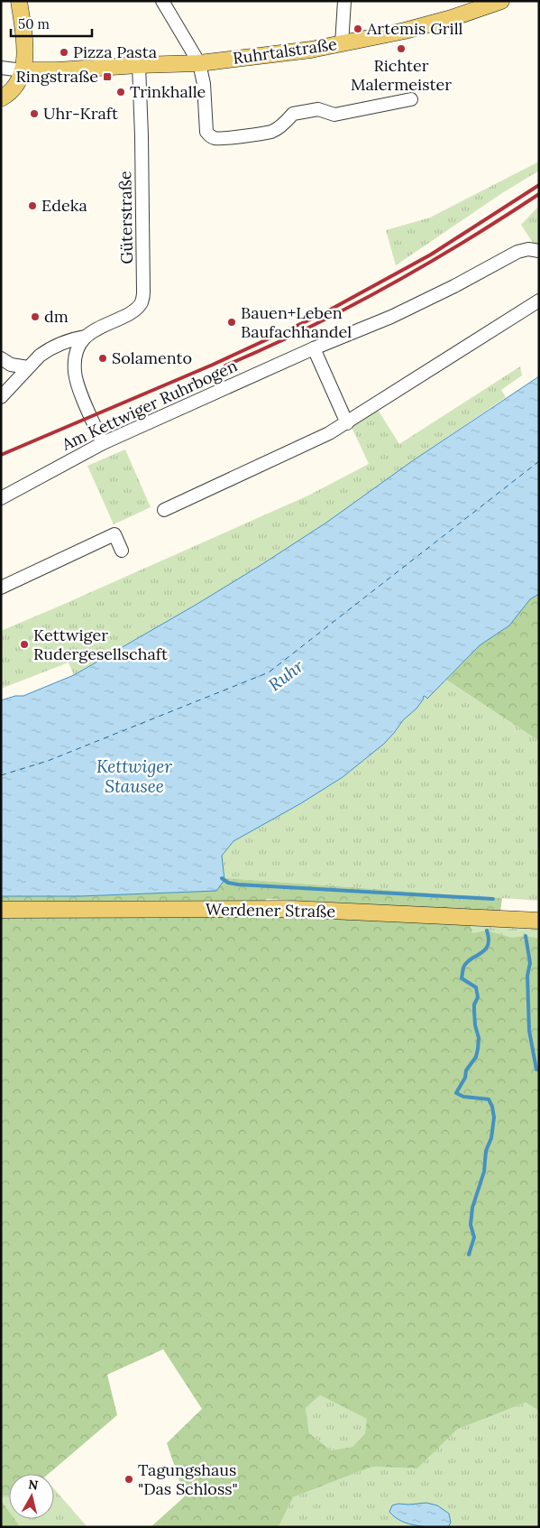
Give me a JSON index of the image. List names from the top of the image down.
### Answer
{
  "streets": {
    "main road": ["Ruhrtalstraße", "Werdener Straße"],
    "street": ["Güterstraße", "Am Kettwiger Ruhrbogen"]
  },
  "crossings": [
    ["Ruhrtalstraße", "Güterstraße"]
  ],
  "water": ["Ruhr", "Kettwiger Stausee"],
  "places": {
    "other": [
      "Artemis Grill",
      "Richter Malermeister",
      "Pizza Pasta",
      "Trinkhalle",
      "Uhr-Kraft",
      "Edeka",
      "dm",
      "Bauen+Leben Baufachhandel",
      "Solamento",
      "Kettwiger Rudergesellschaft",
      "Tagungshaus \"Das Schloss\""
    ],
    "transit": ["Ringstraße"]
  },
  "scale_bar": "50 m",
  "north": "top"
}
